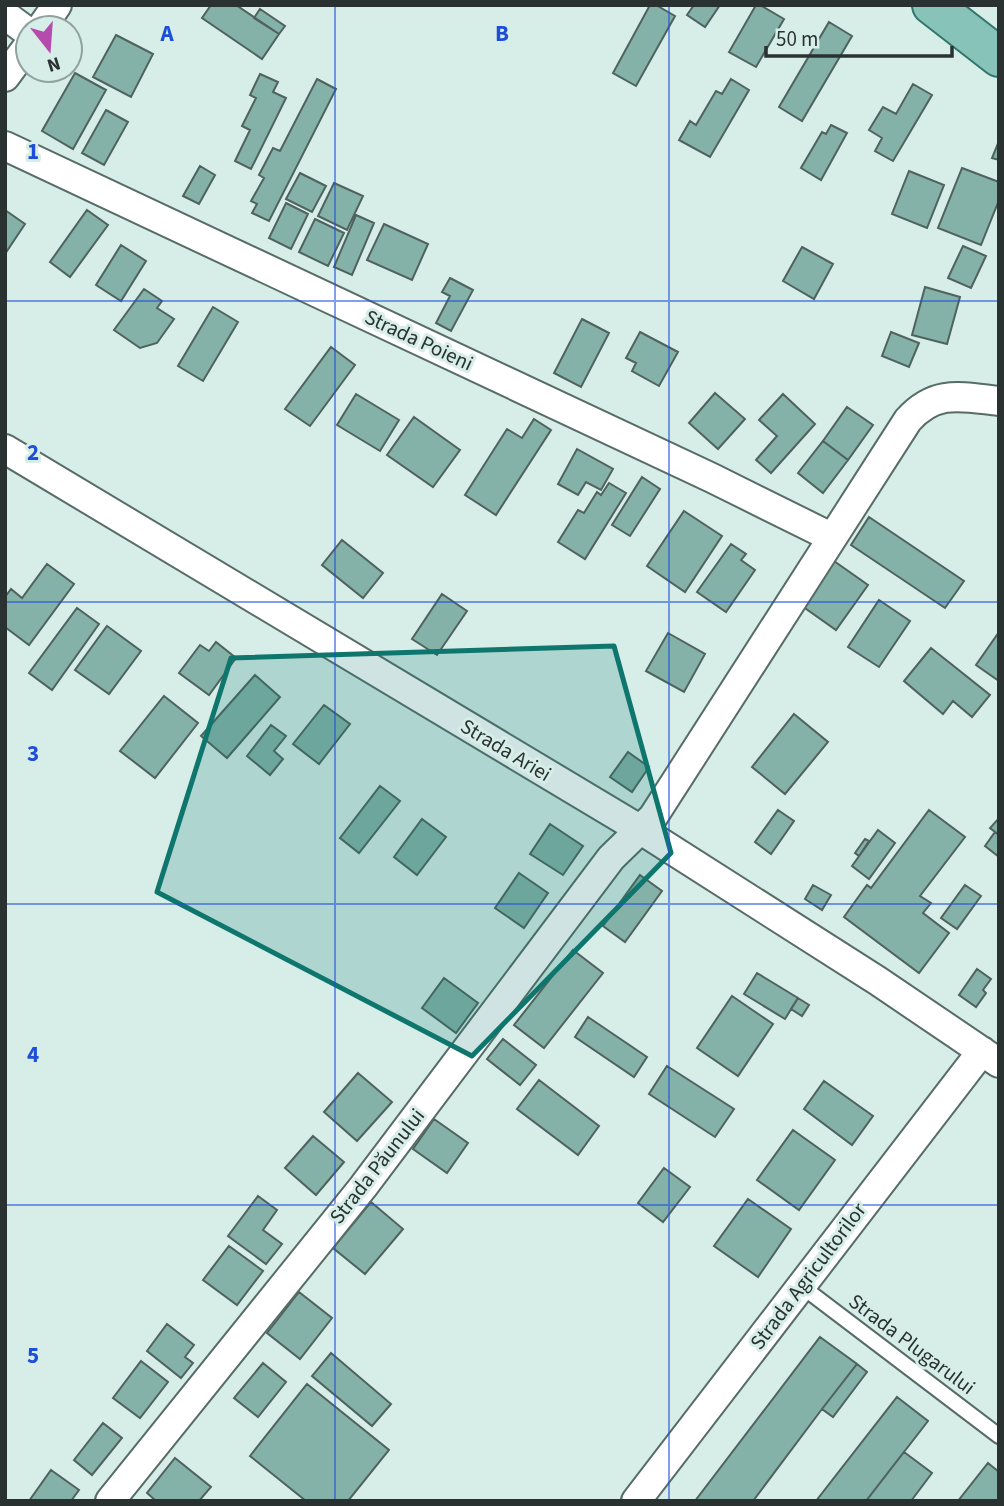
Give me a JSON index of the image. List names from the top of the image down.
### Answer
{
  "streets": {
    "street": [
      "Strada Poieni",
      "Strada Ariei",
      "Strada Păunului",
      "Strada Agricultorilor"
    ],
    "lane": ["Strada Plugarului"]
  },
  "crossings": [
    ["Strada Ariei", "Strada Păunului"],
    ["Strada Ariei", "Strada Agricultorilor"],
    ["Strada Agricultorilor", "Strada Plugarului"]
  ],
  "scale_bar": "50 m",
  "north": "bottom",
  "grid": {
    "columns": ["A", "B"],
    "rows": [
      "1",
      "2",
      "3",
      "4",
      "5"
    ]
  }
}
